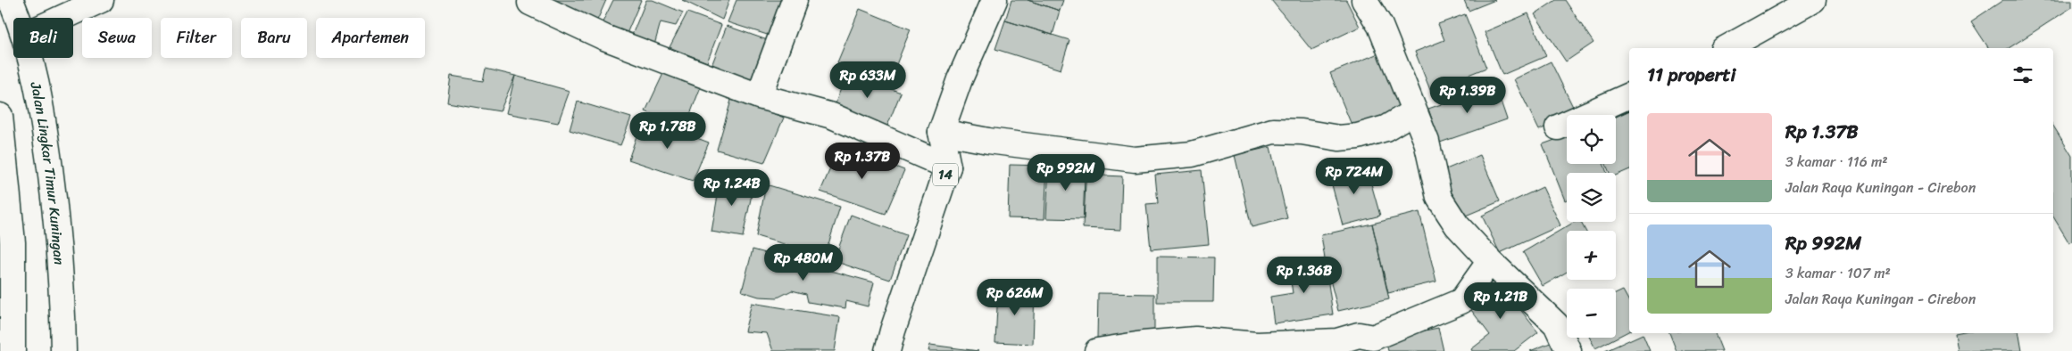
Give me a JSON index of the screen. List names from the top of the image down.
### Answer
{
  "streets": {
    "main road": ["Jalan Lingkar Timur Kuningan", "14"]
  },
  "page": {
    "chip": [
      "Beli",
      "Sewa",
      "Filter",
      "Baru",
      "Apartemen"
    ],
    "heading": "11 properti",
    "price": [
      "Rp 633M",
      "Rp 1.39B",
      "Rp 1.78B",
      "Rp 1.37B",
      "Rp 992M",
      "Rp 724M",
      "Rp 1.24B",
      "Rp 480M",
      "Rp 1.36B",
      "Rp 626M",
      "Rp 1.21B"
    ],
    "list": [
      {
        "name": "Rp 1.37B",
        "note": "3 kamar · 116 m² · Jalan Raya Kuningan - Cirebon"
      },
      {
        "name": "Rp 992M",
        "note": "3 kamar · 107 m² · Jalan Raya Kuningan - Cirebon"
      }
    ],
    "map_buttons": ["+", "−"]
  }
}
